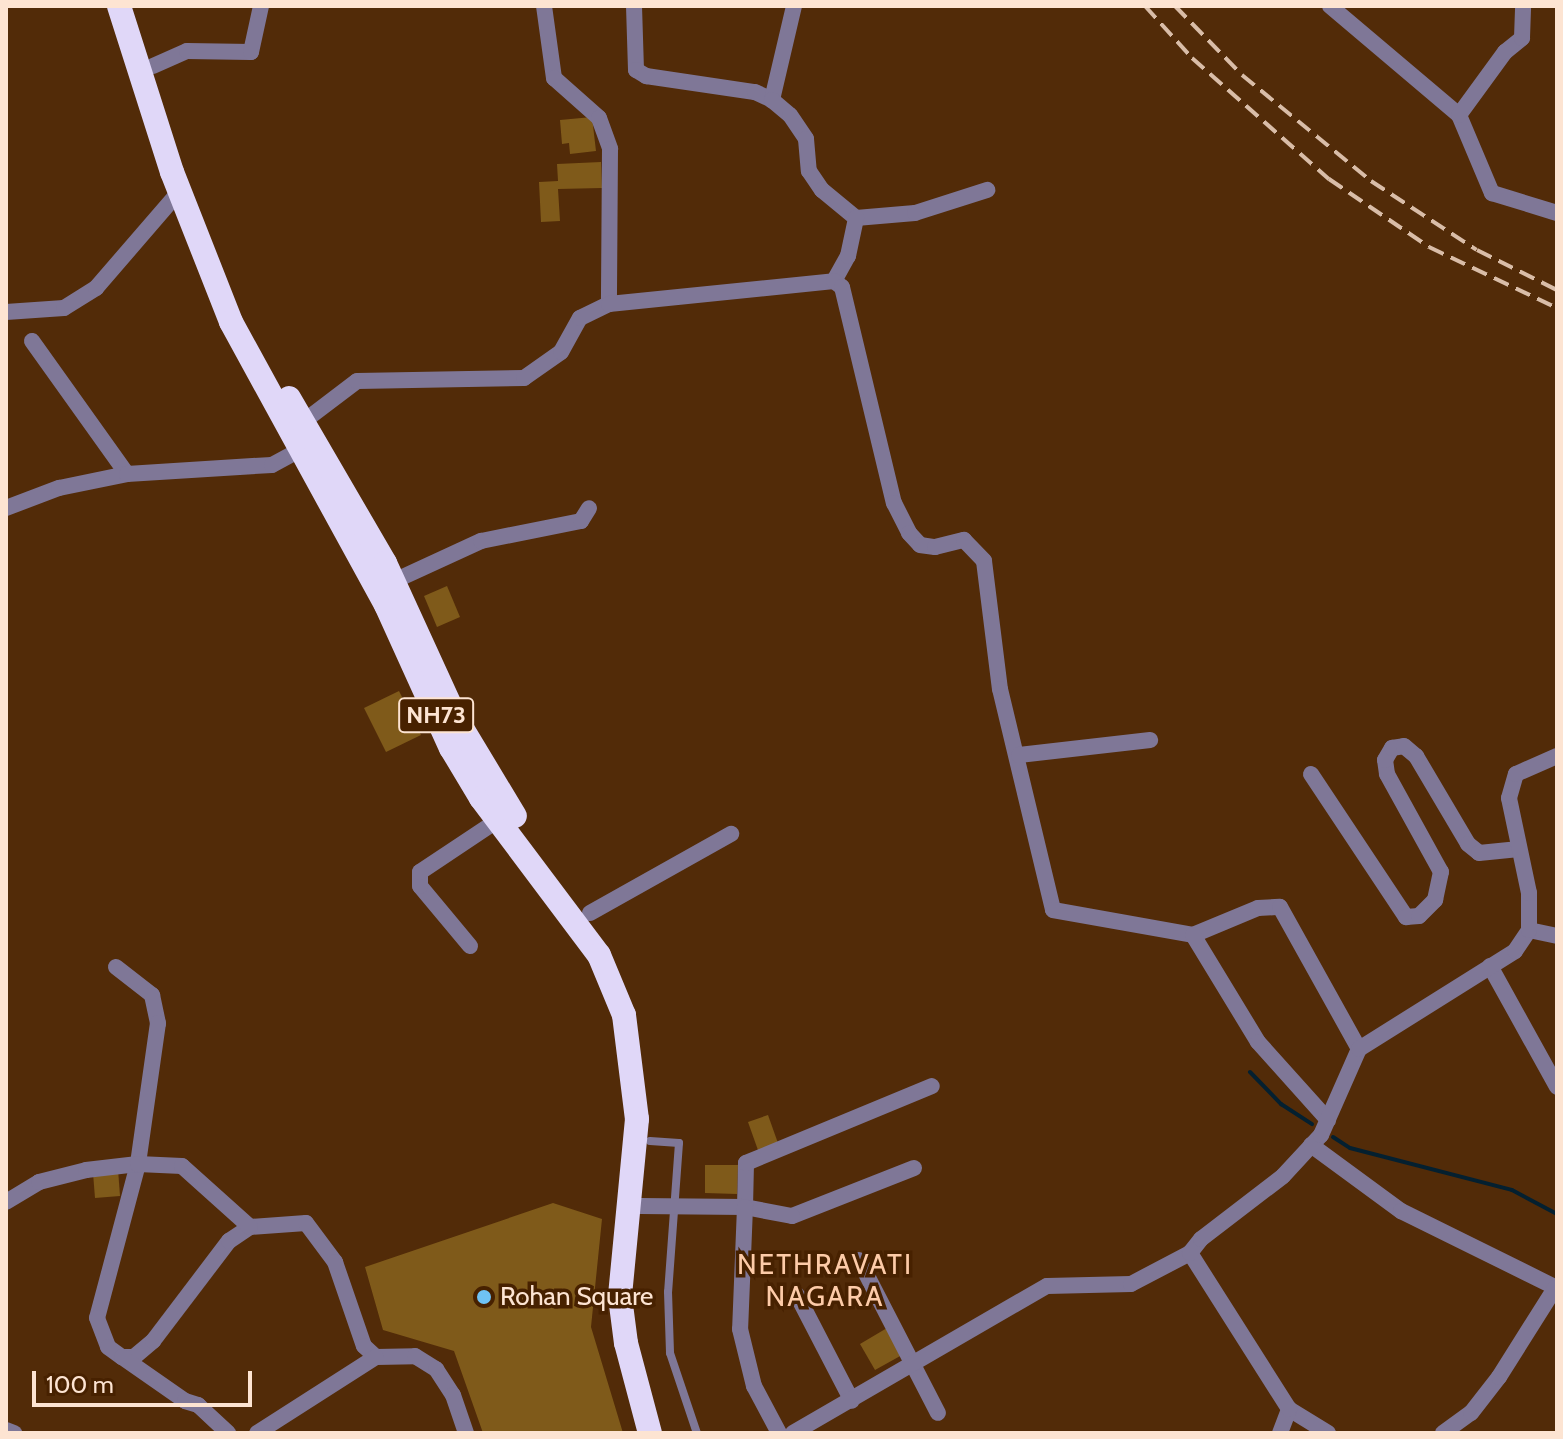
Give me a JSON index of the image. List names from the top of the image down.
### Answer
{
  "streets": {
    "highway": ["NH73"]
  },
  "districts": ["NETHRAVATI NAGARA"],
  "places": ["Rohan Square"],
  "scale_bar": "100 m"
}
